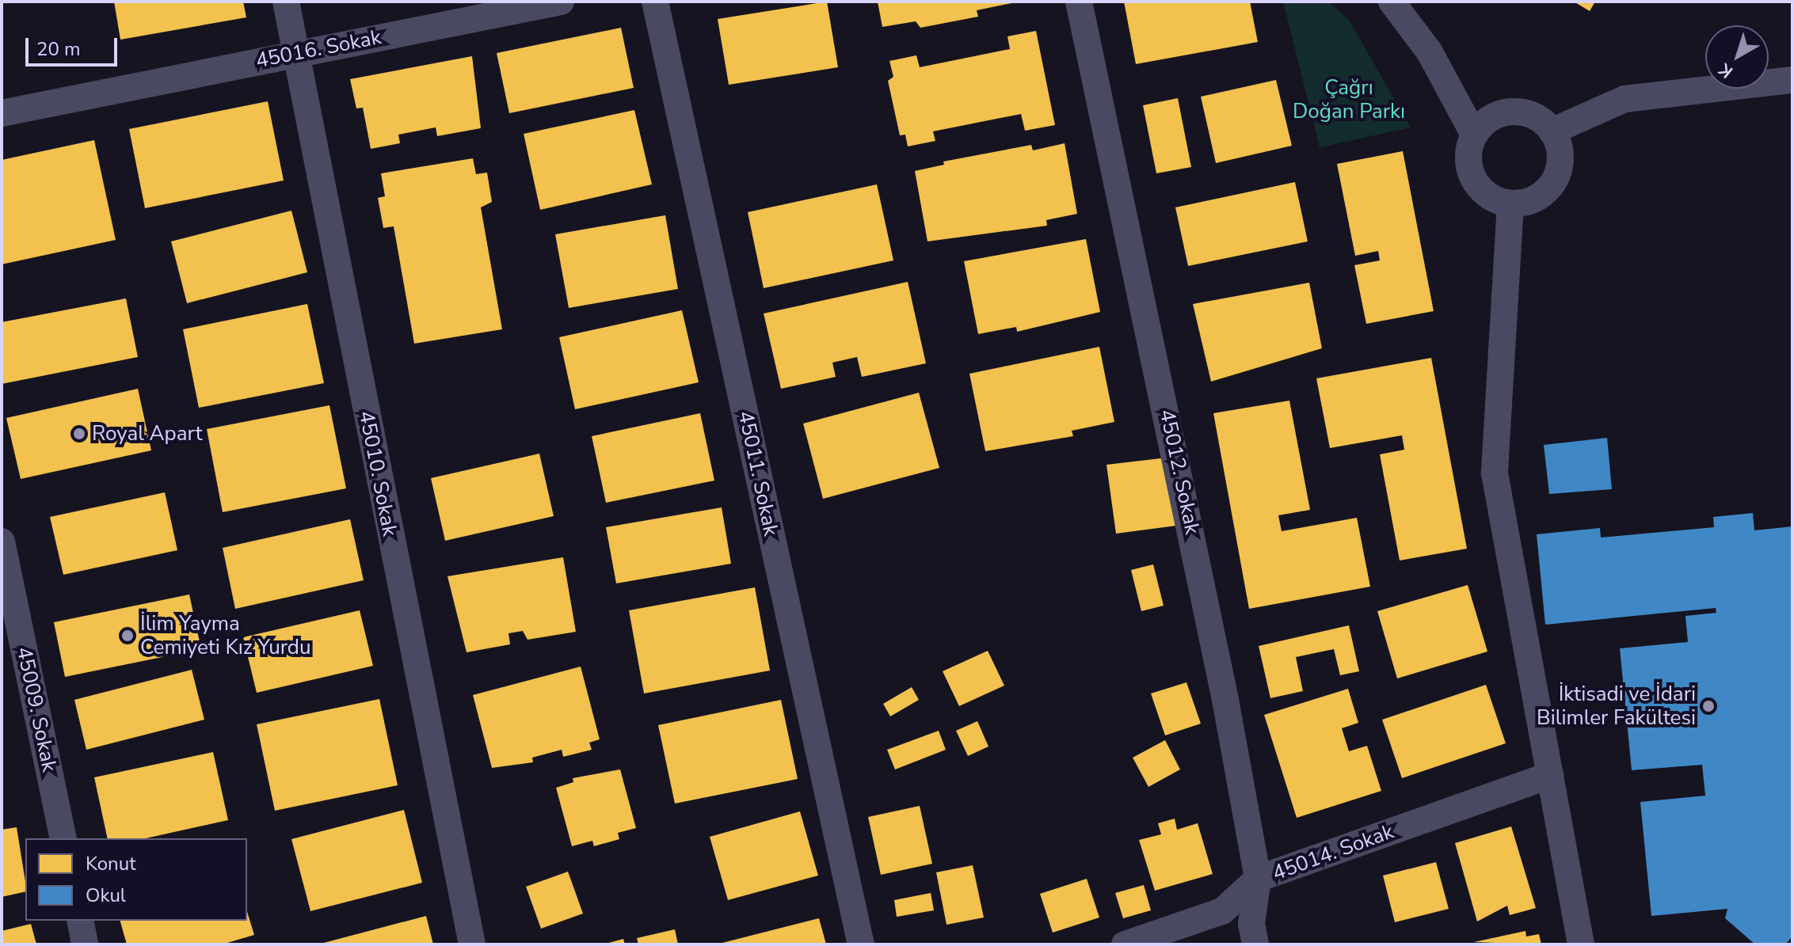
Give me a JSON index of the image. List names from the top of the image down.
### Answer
{
  "streets": {
    "street": [
      "45016. Sokak",
      "45012. Sokak",
      "45010. Sokak",
      "45011. Sokak",
      "45009. Sokak",
      "45014. Sokak"
    ]
  },
  "crossings": [
    ["45016. Sokak", "45010. Sokak"],
    ["45012. Sokak", "45014. Sokak"]
  ],
  "parks": ["Çağrı Doğan Parkı"],
  "places": ["Royal Apart", "İlim Yayma Cemiyeti Kız Yurdu", "İktisadi ve İdari Bilimler Fakültesi"],
  "legend": ["Konut", "Okul"],
  "scale_bar": "20 m",
  "north": "bottom left"
}
